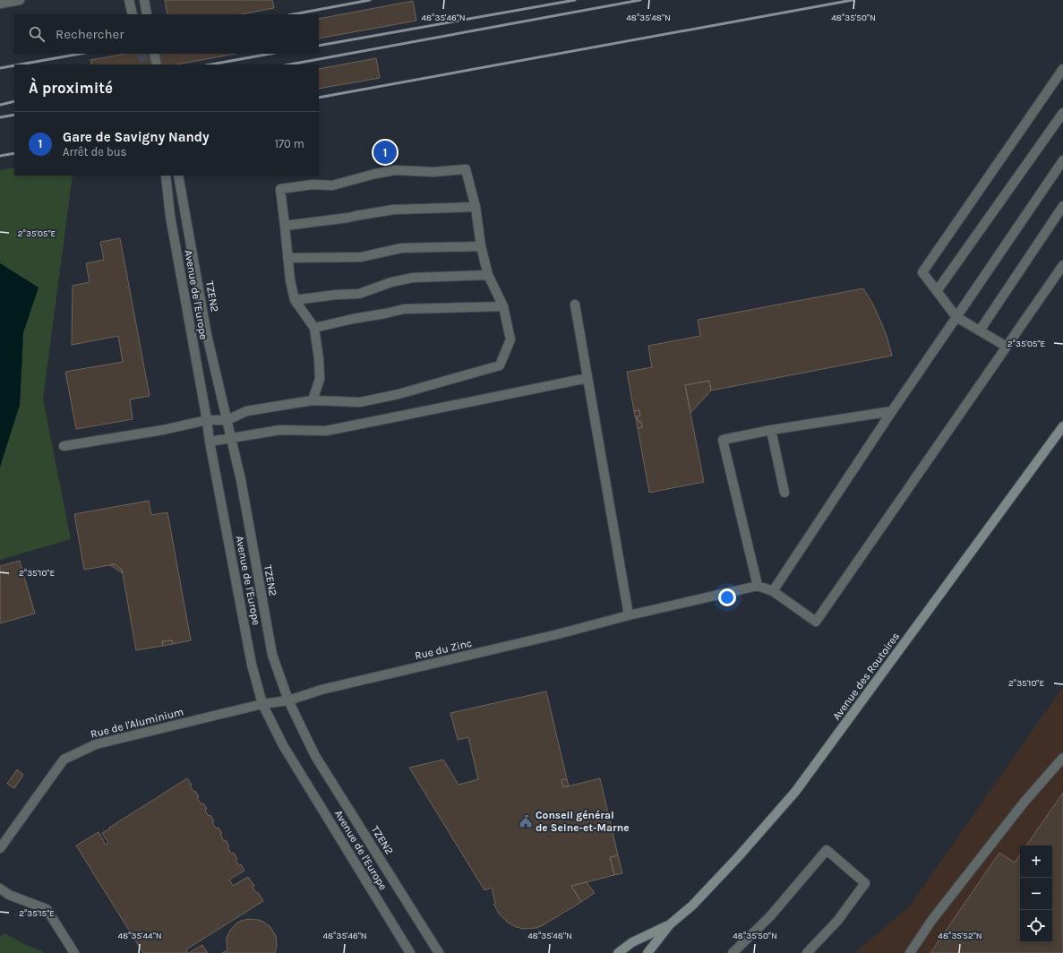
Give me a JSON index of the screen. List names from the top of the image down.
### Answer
{
  "streets": {
    "street": [
      "Avenue de l'Europe",
      "TZEN2",
      "Rue du Zinc",
      "Avenue des Routoires",
      "Rue de l'Aluminium"
    ]
  },
  "crossings": [
    ["Avenue de l'Europe", "Rue du Zinc"],
    ["Avenue de l'Europe", "Rue de l'Aluminium"],
    ["TZEN2", "Rue du Zinc"],
    ["Rue du Zinc", "Rue de l'Aluminium"]
  ],
  "places": {
    "public building": ["Conseil général de Seine-et-Marne"]
  },
  "page": {
    "search": "Rechercher",
    "heading": "À proximité",
    "list": [
      {
        "mark": "1",
        "name": "Gare de Savigny Nandy",
        "note": "Arrêt de bus",
        "value": "170 m"
      }
    ],
    "pins": "1",
    "map_buttons": ["+", "−"]
  },
  "coordinates": [
    "48°35'46\"N",
    "48°35'48\"N",
    "48°35'50\"N",
    "2°35'05\"E",
    "2°35'10\"E",
    "2°35'15\"E",
    "48°35'44\"N",
    "48°35'52\"N"
  ]
}
